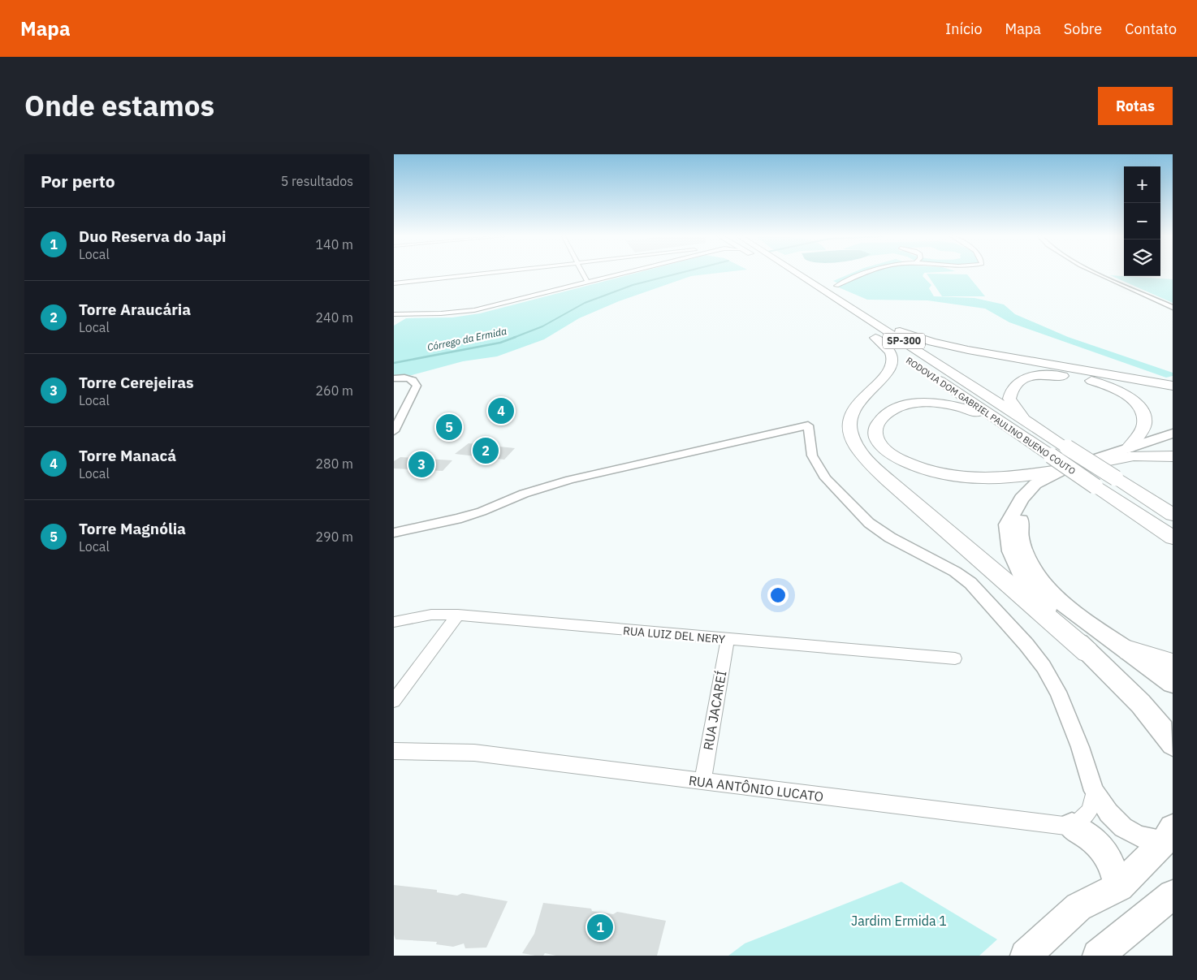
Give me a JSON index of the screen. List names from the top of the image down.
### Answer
{
  "streets": {
    "highway": ["SP-300", "RODOVIA DOM GABRIEL PAULINO BUENO COUTO"],
    "street": ["RUA LUIZ DEL NERY", "RUA JACAREÍ", "RUA ANTÔNIO LUCATO"]
  },
  "crossings": [
    ["RUA LUIZ DEL NERY", "RUA JACAREÍ"],
    ["RUA JACAREÍ", "RUA ANTÔNIO LUCATO"]
  ],
  "water": ["Córrego da Ermida"],
  "parks": ["Jardim Ermida 1"],
  "page": {
    "header": "Mapa",
    "nav": [
      "Início",
      "Mapa",
      "Sobre",
      "Contato"
    ],
    "title": "Onde estamos",
    "buttons": "Rotas",
    "heading": ["Por perto", "5 resultados"],
    "map_buttons": ["+", "−"],
    "list": [
      {
        "mark": "1",
        "name": "Duo Reserva do Japi",
        "note": "Local",
        "value": "140 m"
      },
      {
        "mark": "2",
        "name": "Torre Araucária",
        "note": "Local",
        "value": "240 m"
      },
      {
        "mark": "3",
        "name": "Torre Cerejeiras",
        "note": "Local",
        "value": "260 m"
      },
      {
        "mark": "4",
        "name": "Torre Manacá",
        "note": "Local",
        "value": "280 m"
      },
      {
        "mark": "5",
        "name": "Torre Magnólia",
        "note": "Local",
        "value": "290 m"
      }
    ],
    "pins": [
      "4",
      "5",
      "2",
      "3",
      "1"
    ]
  }
}
